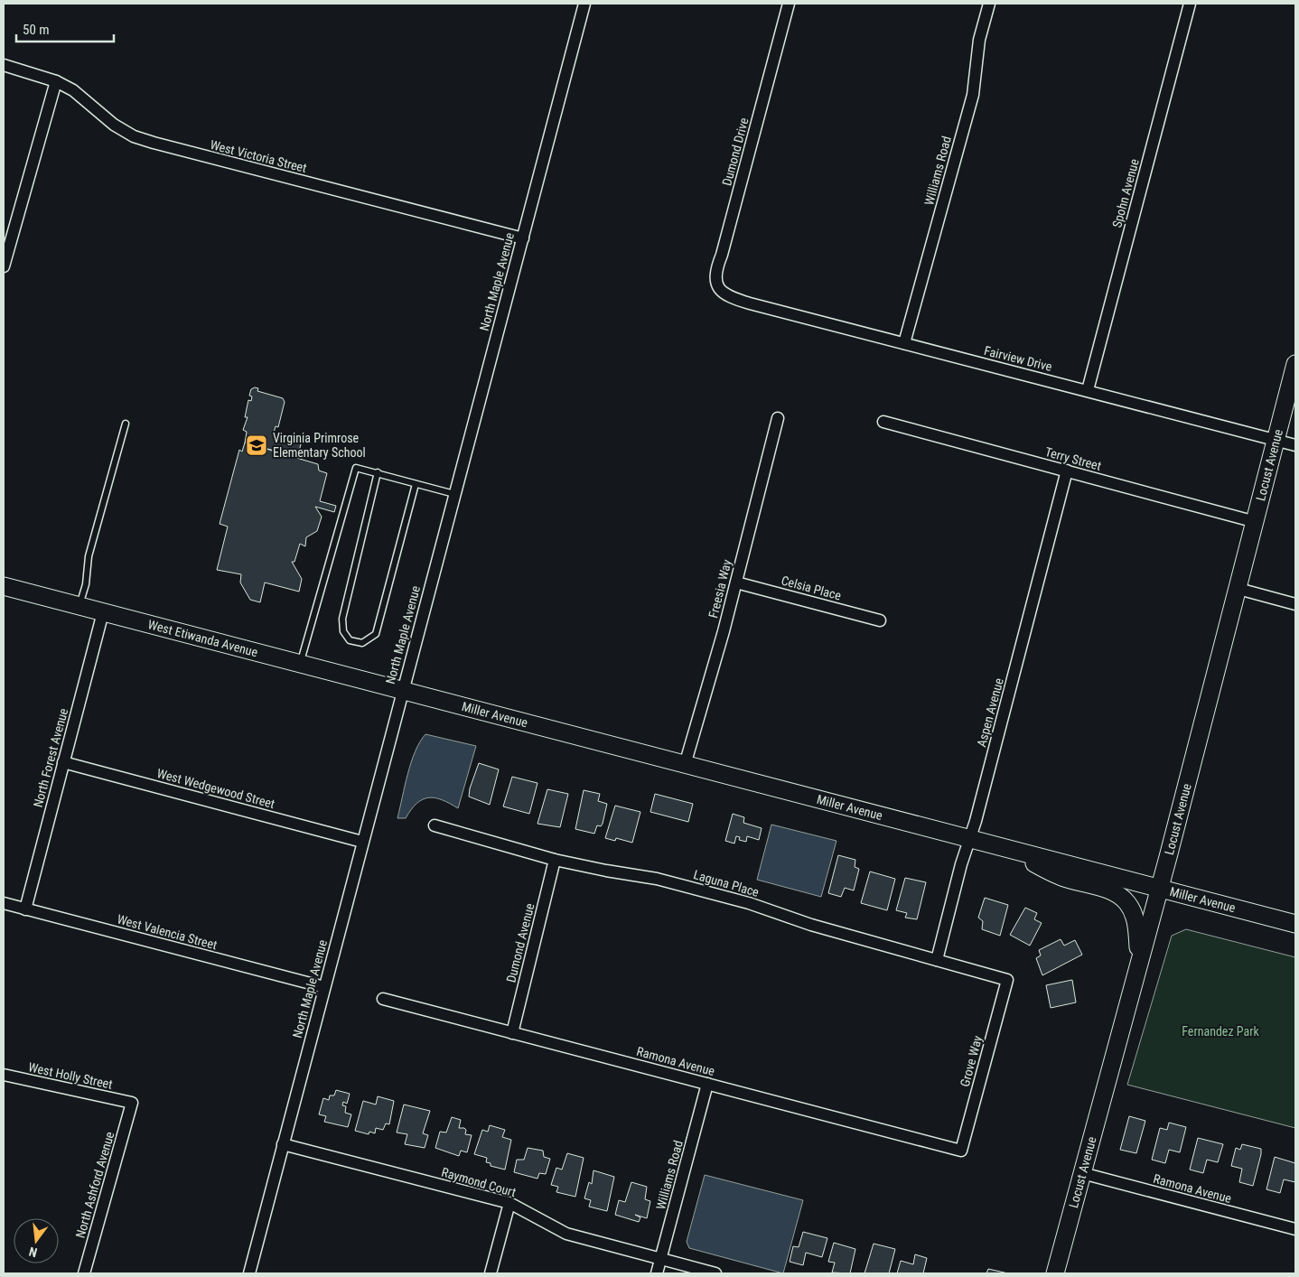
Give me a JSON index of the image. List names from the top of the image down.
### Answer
{
  "streets": {
    "street": [
      "Dumond Drive",
      "West Victoria Street",
      "Williams Road",
      "Spohn Avenue",
      "North Maple Avenue",
      "Fairview Drive",
      "Terry Street",
      "Locust Avenue",
      "Celsia Place",
      "Freesia Way",
      "West Etiwanda Avenue",
      "Aspen Avenue",
      "Miller Avenue",
      "North Forest Avenue",
      "West Wedgewood Street",
      "Laguna Place",
      "West Valencia Street",
      "Dumond Avenue",
      "Ramona Avenue",
      "Grove Way",
      "West Holly Street",
      "Raymond Court",
      "North Ashford Avenue"
    ]
  },
  "crossings": [
    ["Dumond Drive", "Fairview Drive"],
    ["West Victoria Street", "North Maple Avenue"],
    ["Williams Road", "Fairview Drive"],
    ["Williams Road", "Ramona Avenue"],
    ["Williams Road", "Raymond Court"],
    ["Spohn Avenue", "Fairview Drive"],
    ["North Maple Avenue", "West Etiwanda Avenue"],
    ["North Maple Avenue", "Miller Avenue"],
    ["North Maple Avenue", "West Wedgewood Street"],
    ["North Maple Avenue", "West Valencia Street"],
    ["North Maple Avenue", "Raymond Court"],
    ["Fairview Drive", "Locust Avenue"],
    ["Terry Street", "Locust Avenue"],
    ["Terry Street", "Aspen Avenue"],
    ["Locust Avenue", "Miller Avenue"],
    ["Locust Avenue", "Ramona Avenue"],
    ["Celsia Place", "Freesia Way"],
    ["Freesia Way", "Miller Avenue"],
    ["West Etiwanda Avenue", "Miller Avenue"],
    ["West Etiwanda Avenue", "North Forest Avenue"],
    ["Aspen Avenue", "Miller Avenue"],
    ["Aspen Avenue", "Laguna Place"],
    ["North Forest Avenue", "West Wedgewood Street"],
    ["North Forest Avenue", "West Valencia Street"],
    ["Laguna Place", "Dumond Avenue"],
    ["Laguna Place", "Grove Way"],
    ["Dumond Avenue", "Ramona Avenue"],
    ["Ramona Avenue", "Grove Way"],
    ["West Holly Street", "North Ashford Avenue"]
  ],
  "parks": ["Fernandez Park"],
  "places": {
    "school or university": ["Virginia Primrose Elementary School"]
  },
  "scale_bar": "50 m",
  "north": "bottom"
}
